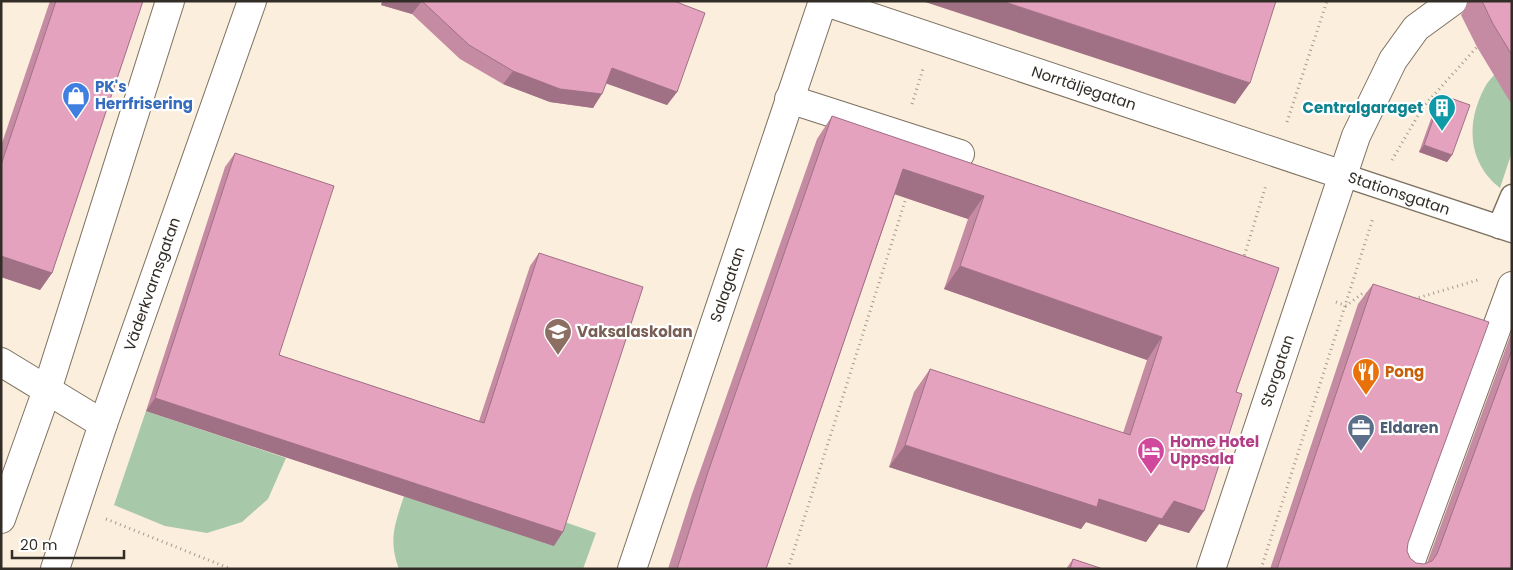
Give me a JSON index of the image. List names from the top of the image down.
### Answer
{
  "streets": {
    "street": [
      "Norrtäljegatan",
      "Stationsgatan",
      "Väderkvarnsgatan",
      "Salagatan",
      "Storgatan"
    ]
  },
  "crossings": [
    ["Norrtäljegatan", "Stationsgatan"],
    ["Norrtäljegatan", "Salagatan"],
    ["Norrtäljegatan", "Storgatan"],
    ["Stationsgatan", "Storgatan"]
  ],
  "places": {
    "shop": ["PK's Herrfrisering"],
    "building": ["Centralgaraget"],
    "school or university": ["Vaksalaskolan"],
    "restaurant": ["Pong"],
    "office": ["Eldaren"],
    "hotel": ["Home Hotel Uppsala"]
  },
  "scale_bar": "20 m"
}
